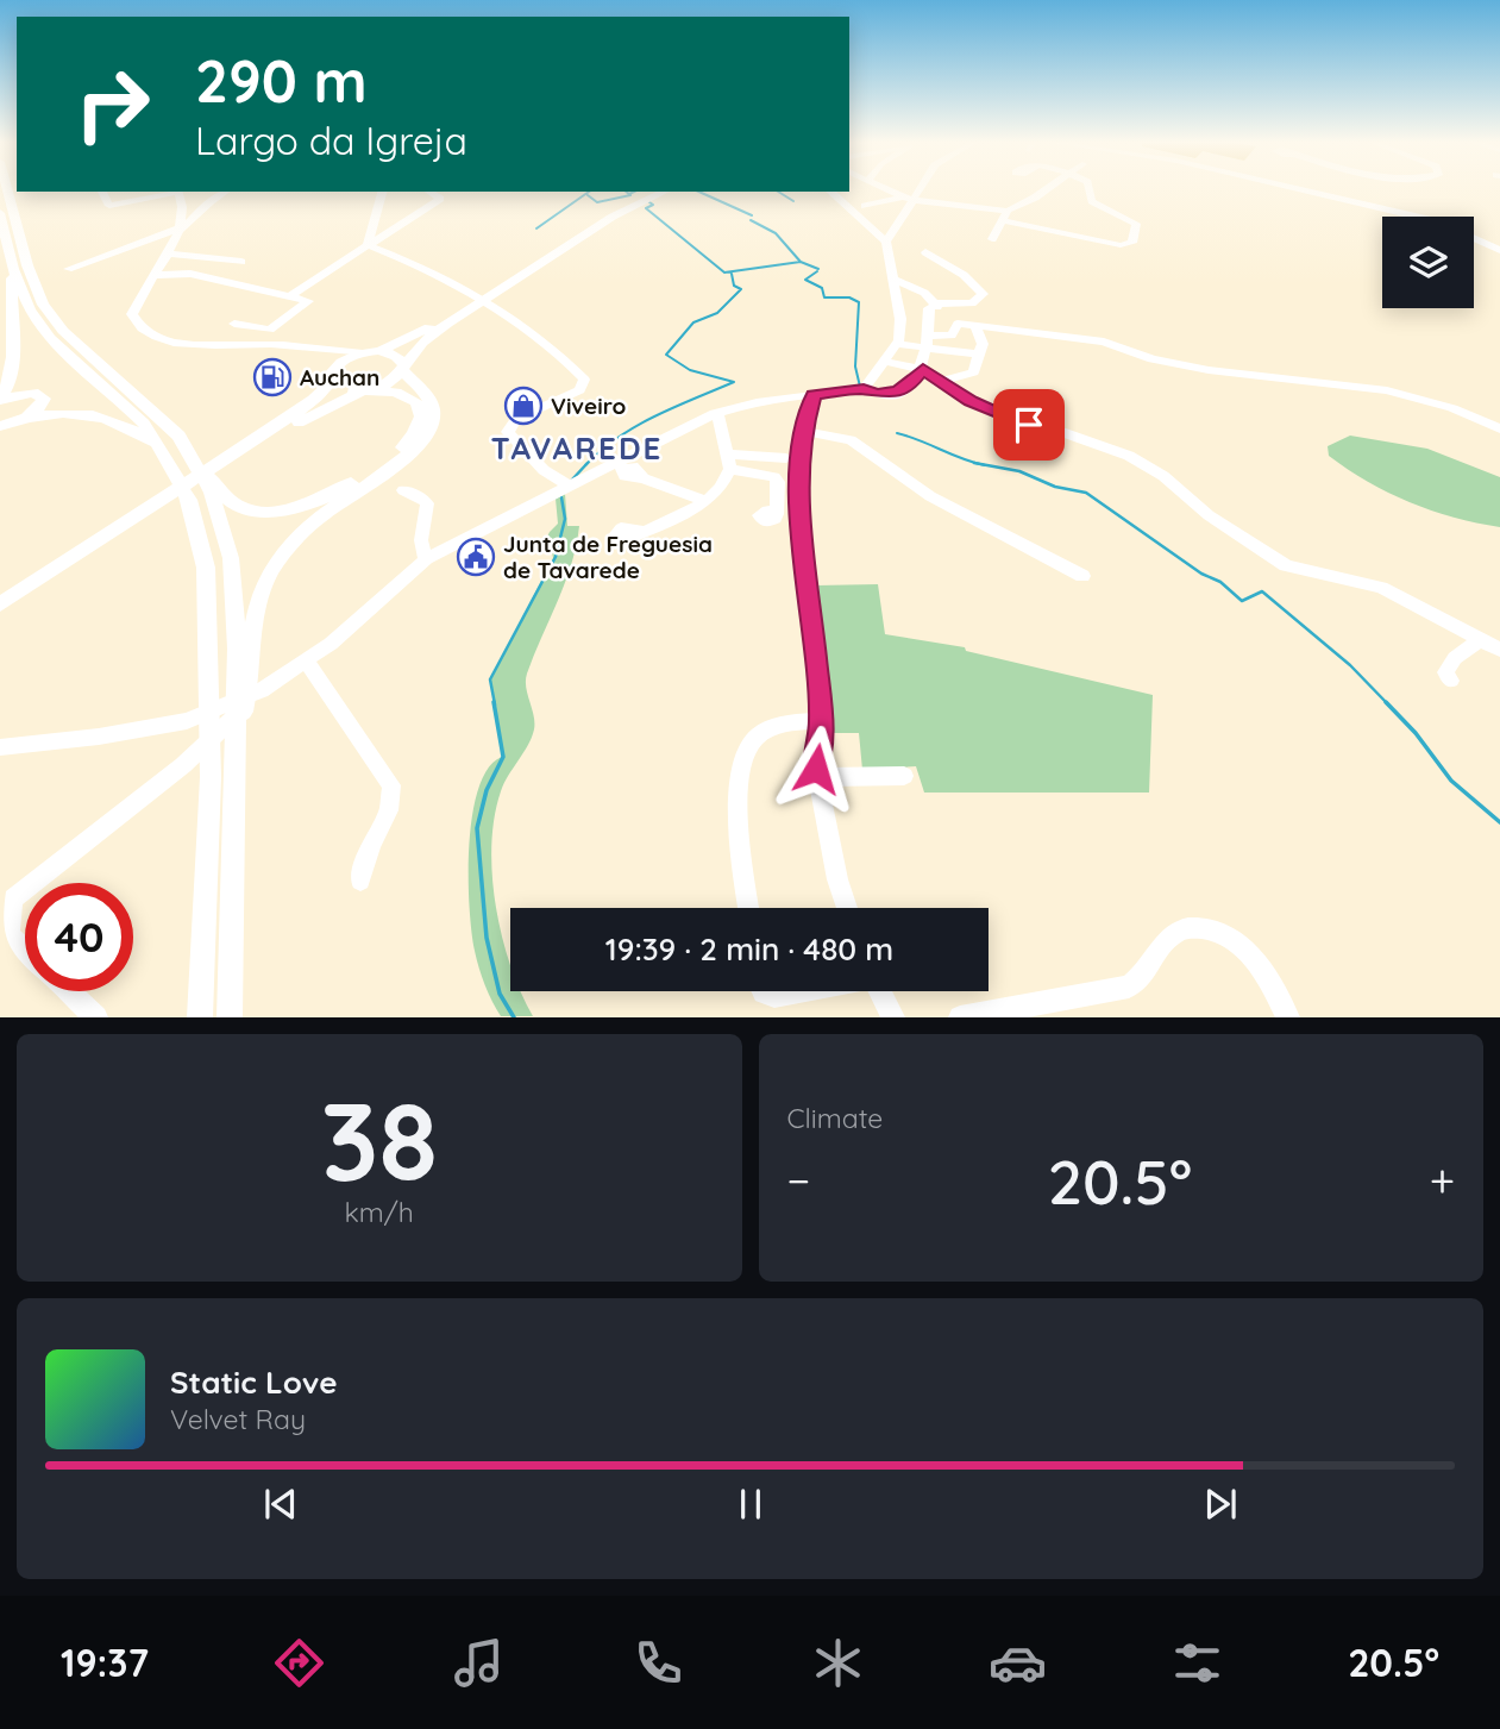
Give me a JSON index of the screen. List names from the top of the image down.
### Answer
{
  "districts": ["TAVAREDE"],
  "places": {
    "fuel station": ["Auchan"],
    "shop": ["Viveiro"],
    "public building": ["Junta de Freguesia de Tavarede"]
  },
  "page": {
    "turn": ["290 m", "Largo da Igreja"],
    "limit": "40",
    "trip": "19:39 · 2 min · 480 m",
    "tile": [
      ["38", "km/h"],
      "Climate"
    ],
    "heat": ["−", "20.5°", "+"],
    "song": ["Static Love", "Velvet Ray"],
    "tabs": ["19:37", "20.5°"]
  }
}
